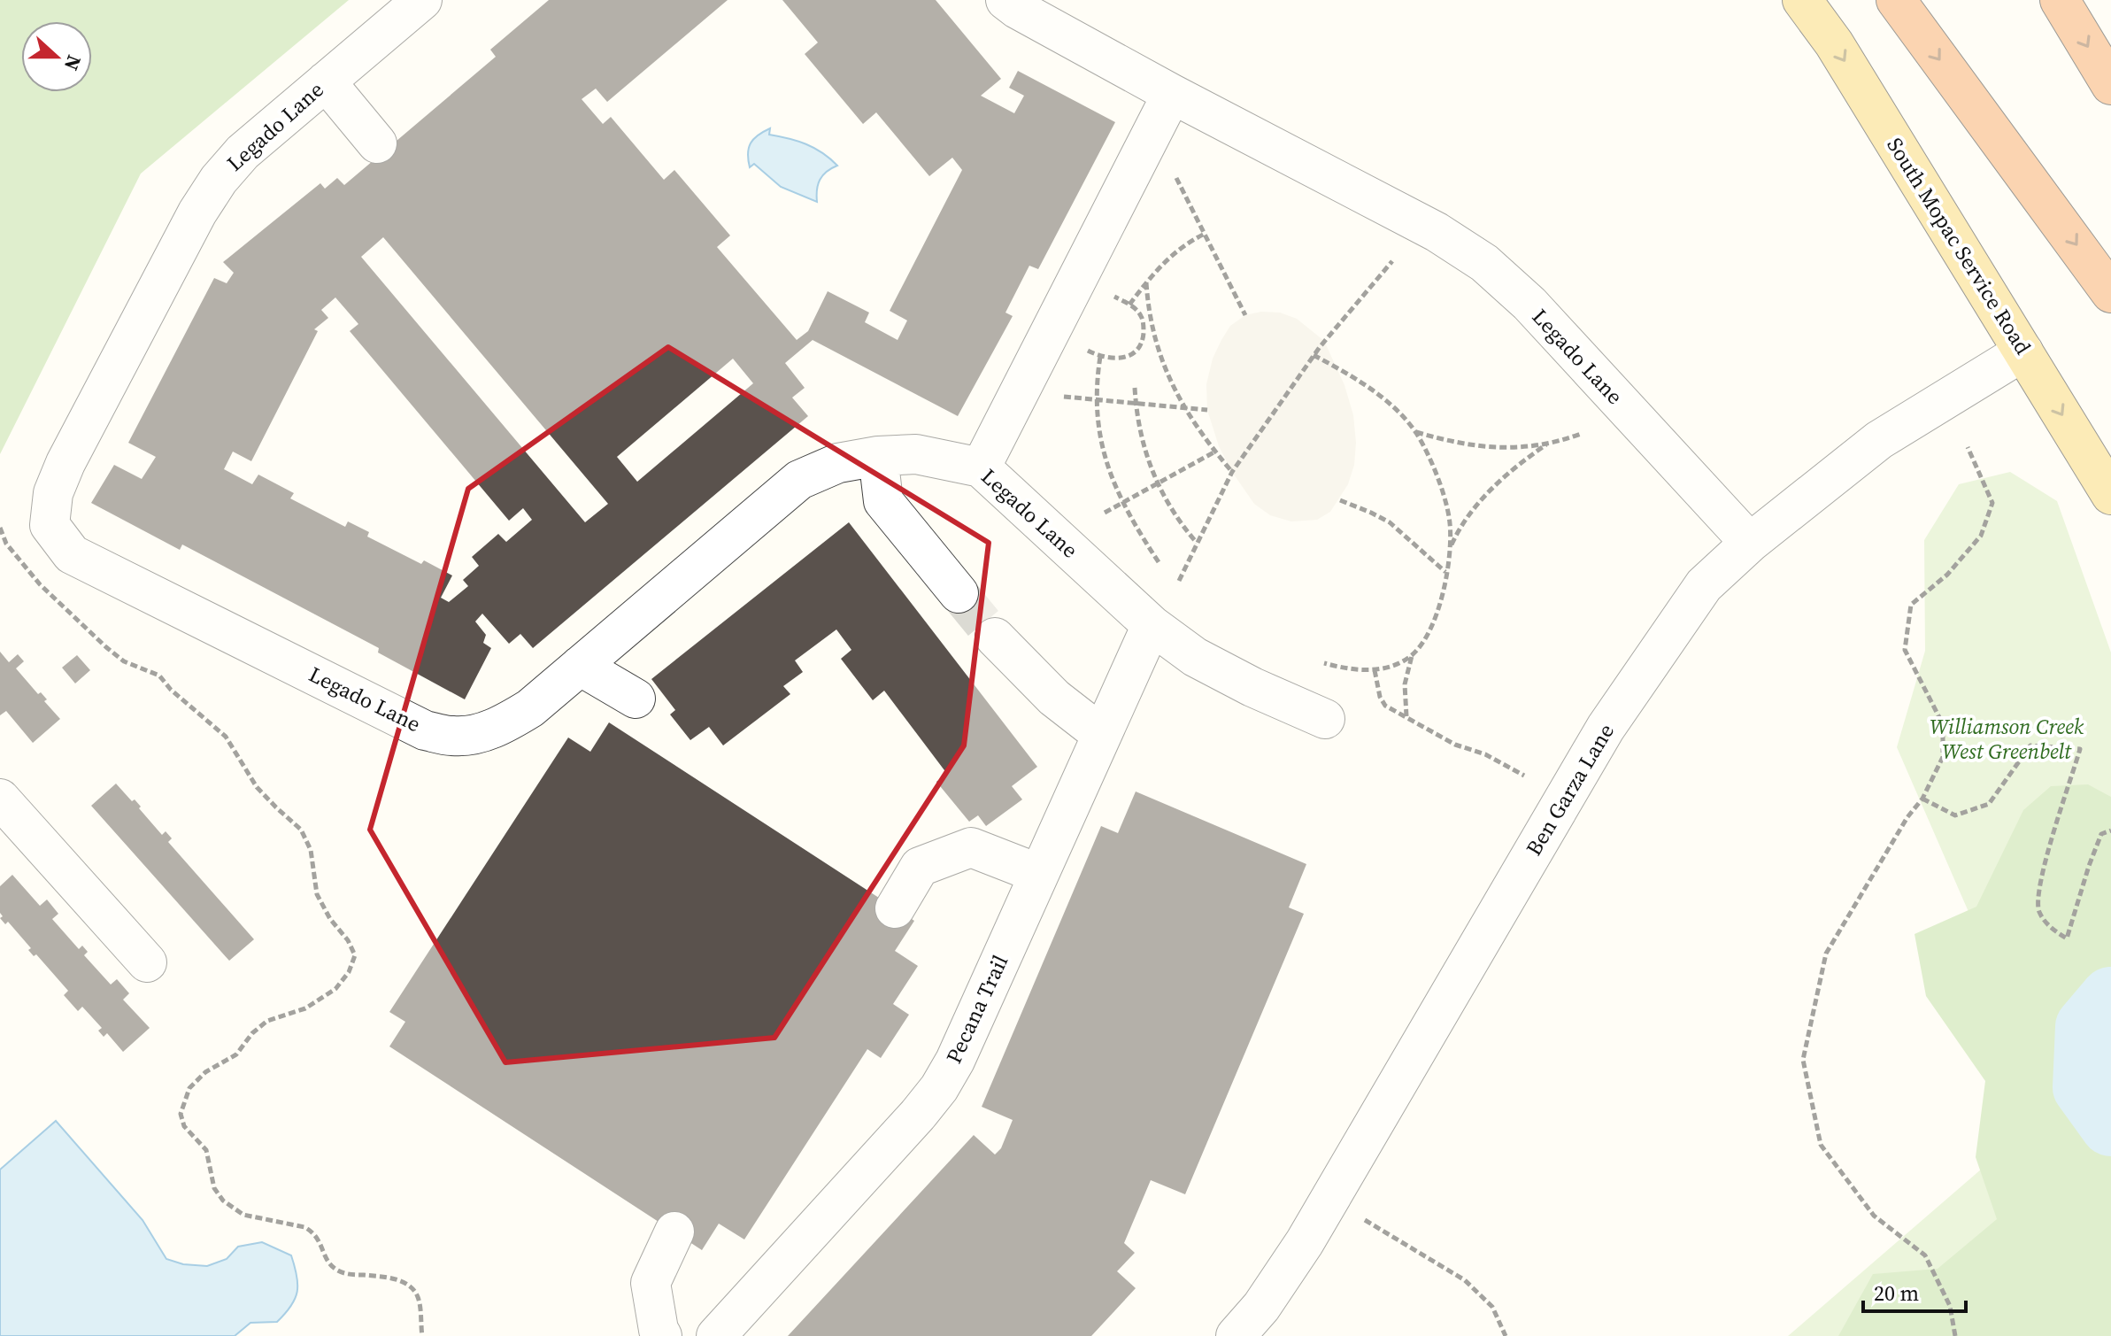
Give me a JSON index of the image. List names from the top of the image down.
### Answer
{
  "streets": {
    "main road": ["South Mopac Service Road"],
    "street": ["Legado Lane", "Ben Garza Lane", "Pecana Trail"]
  },
  "crossings": [
    ["Legado Lane", "Ben Garza Lane"],
    ["Legado Lane", "Pecana Trail"],
    ["South Mopac Service Road", "Ben Garza Lane"]
  ],
  "one_way": ["South Mopac Service Road"],
  "parks": ["Williamson Creek West Greenbelt"],
  "scale_bar": "20 m",
  "north": "right"
}
